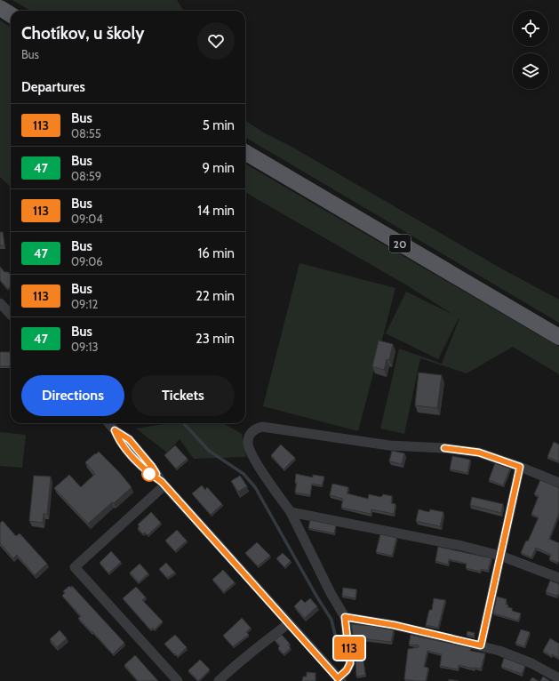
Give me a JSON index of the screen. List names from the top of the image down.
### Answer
{
  "streets": {
    "main road": ["20"]
  },
  "lines": ["bus line 113"],
  "page": {
    "on_map": "113",
    "heading": [
      ["Chotíkov, u školy", "Bus"],
      "Departures"
    ],
    "list": [
      {
        "mark": "113",
        "name": "Bus",
        "note": "08:55",
        "value": "5 min"
      },
      {
        "mark": "47",
        "name": "Bus",
        "note": "08:59",
        "value": "9 min"
      },
      {
        "mark": "113",
        "name": "Bus",
        "note": "09:04",
        "value": "14 min"
      },
      {
        "mark": "47",
        "name": "Bus",
        "note": "09:06",
        "value": "16 min"
      },
      {
        "mark": "113",
        "name": "Bus",
        "note": "09:12",
        "value": "22 min"
      },
      {
        "mark": "47",
        "name": "Bus",
        "note": "09:13",
        "value": "23 min"
      }
    ],
    "buttons": ["Directions", "Tickets"]
  }
}
